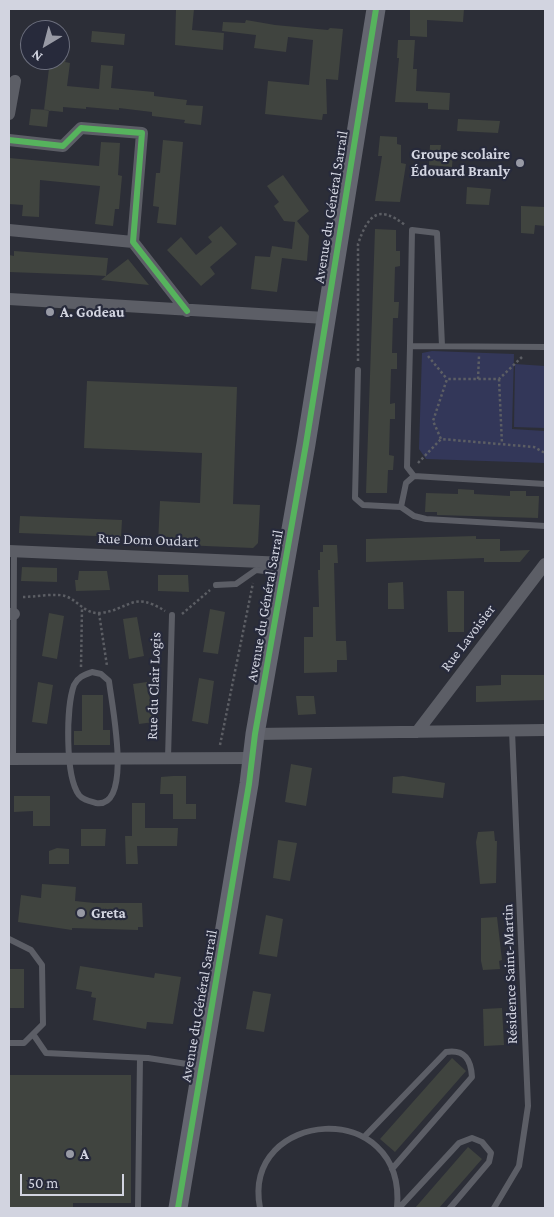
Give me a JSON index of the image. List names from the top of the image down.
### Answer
{
  "streets": {
    "main road": ["Avenue du Général Sarrail"],
    "street": ["Rue Dom Oudart", "Rue Lavoisier", "Rue du Clair Logis"],
    "lane": ["Résidence Saint-Martin"]
  },
  "crossings": [
    ["Avenue du Général Sarrail", "Rue Dom Oudart"],
    ["Avenue du Général Sarrail", "Rue du Clair Logis"],
    ["Rue Dom Oudart", "Rue du Clair Logis"]
  ],
  "places": [
    "Groupe scolaire Édouard Branly",
    "A. Godeau",
    "Greta",
    "A"
  ],
  "scale_bar": "50 m",
  "north": "bottom left"
}
